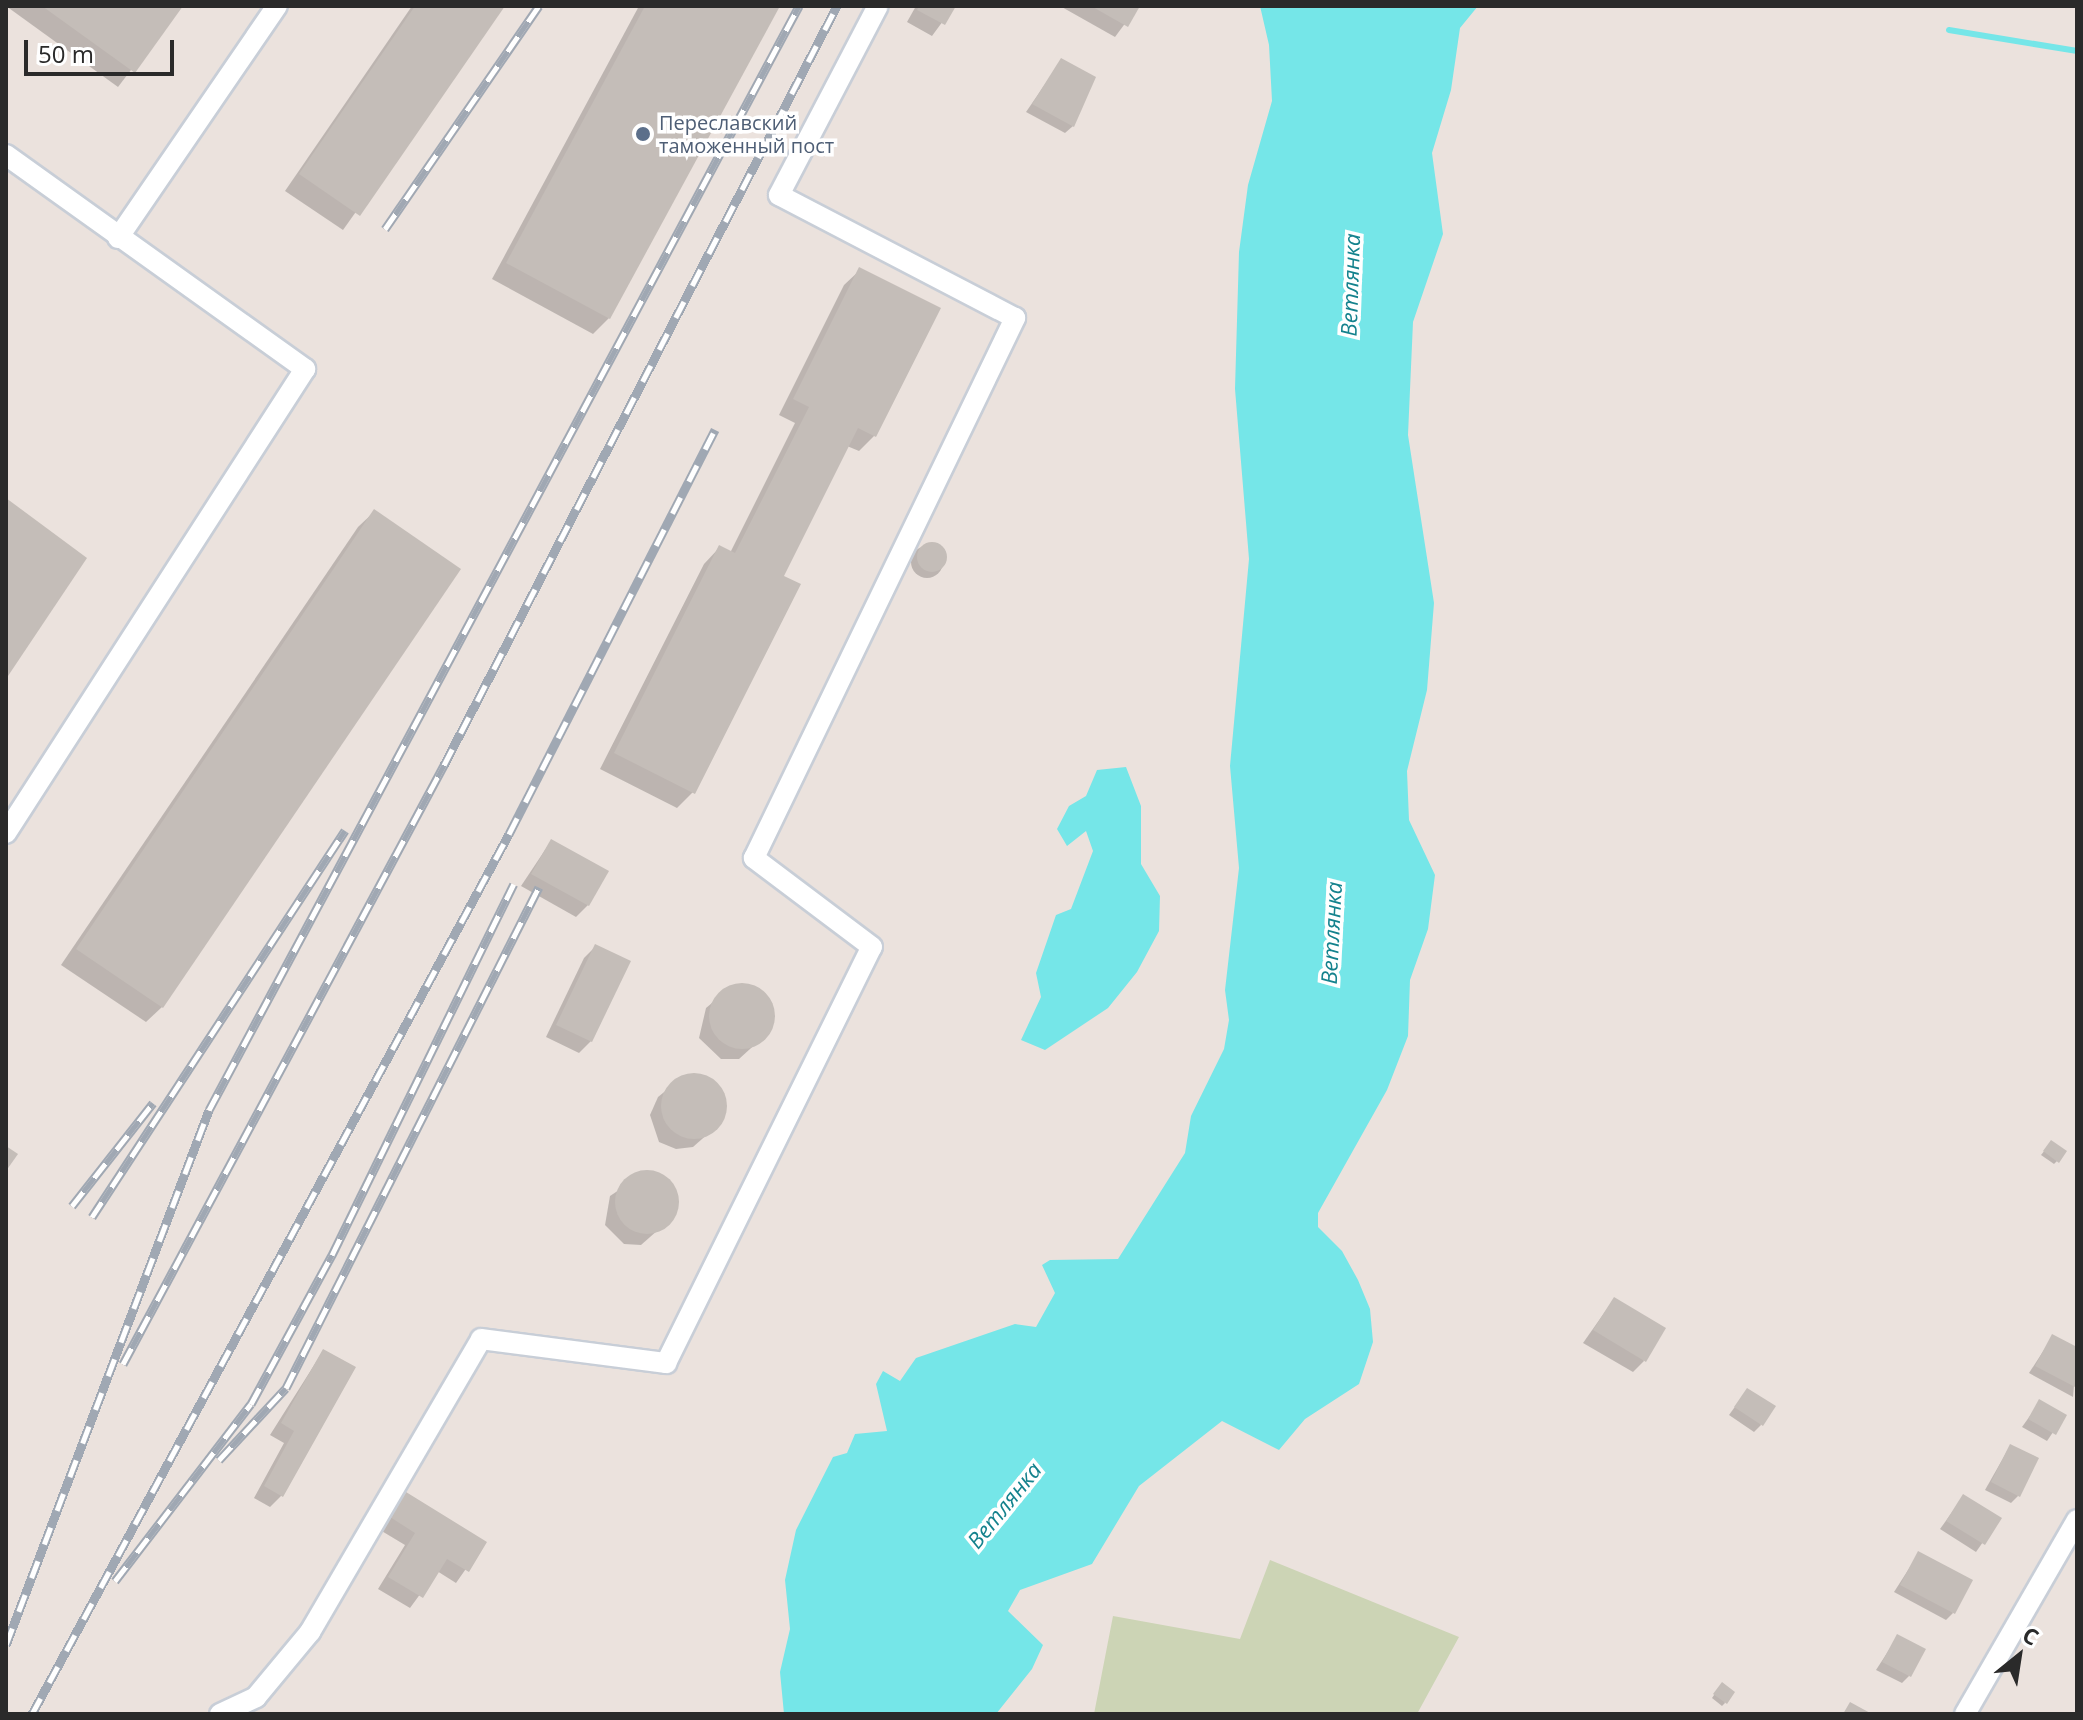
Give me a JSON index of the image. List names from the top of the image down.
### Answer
{
  "water": ["Ветлянка"],
  "places": ["Переславский таможенный пост"],
  "scale_bar": "50 m",
  "north": "top right"
}
